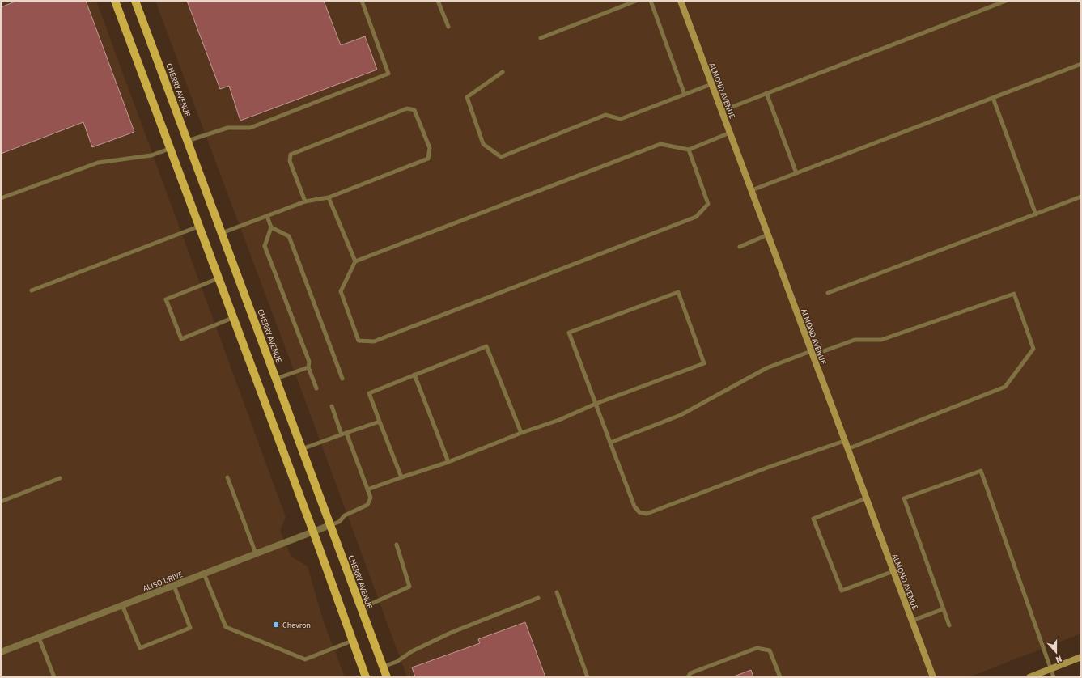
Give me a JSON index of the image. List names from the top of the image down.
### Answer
{
  "streets": {
    "main road": ["CHERRY AVENUE"],
    "street": ["ALMOND AVENUE", "ALISO DRIVE"]
  },
  "crossings": [
    ["CHERRY AVENUE", "ALISO DRIVE"]
  ],
  "places": ["Chevron"],
  "north": "bottom"
}
